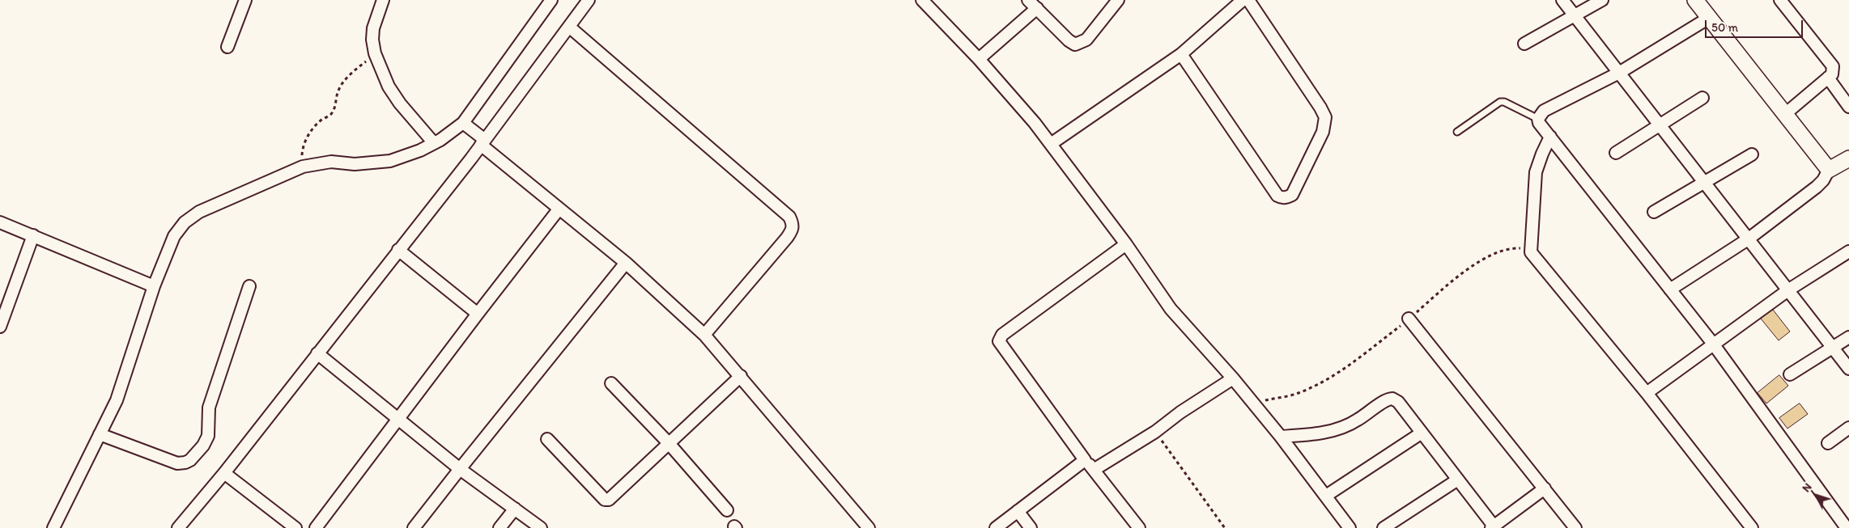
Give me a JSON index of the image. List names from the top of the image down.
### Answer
{
  "scale_bar": "50 m",
  "north": "top left"
}
